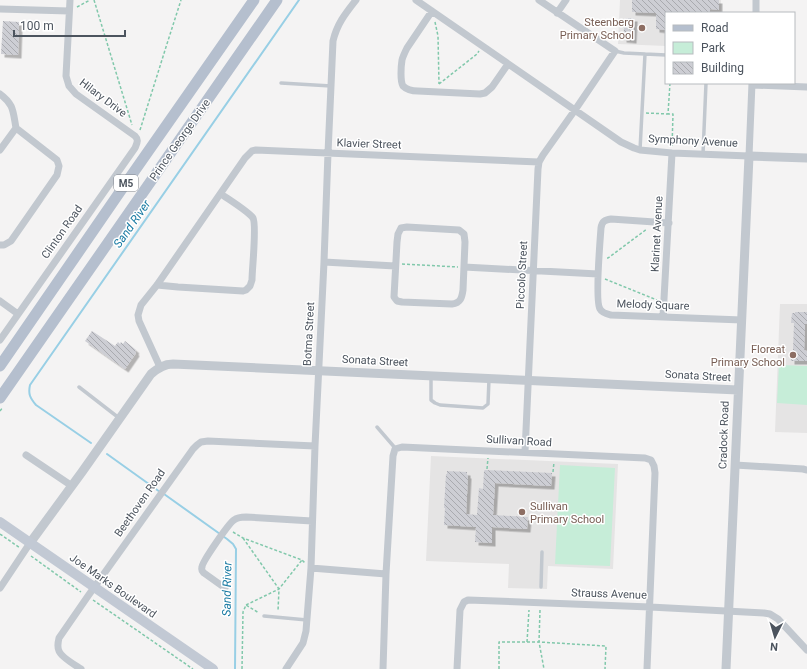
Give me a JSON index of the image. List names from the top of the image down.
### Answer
{
  "streets": {
    "main road": ["Prince George Drive", "M5", "Joe Marks Boulevard"],
    "street": [
      "Hilary Drive",
      "Symphony Avenue",
      "Klavier Street",
      "Clinton Road",
      "Klarinet Avenue",
      "Piccolo Street",
      "Melody Square",
      "Botma Street",
      "Sonata Street",
      "Cradock Road",
      "Sullivan Road",
      "Beethoven Road",
      "Strauss Avenue"
    ]
  },
  "crossings": [
    ["Hilary Drive", "Clinton Road"],
    ["Symphony Avenue", "Klarinet Avenue"],
    ["Symphony Avenue", "Piccolo Street"],
    ["Symphony Avenue", "Cradock Road"],
    ["Klavier Street", "Piccolo Street"],
    ["Klavier Street", "Botma Street"],
    ["Klavier Street", "Sonata Street"],
    ["Klarinet Avenue", "Melody Square"],
    ["Piccolo Street", "Sonata Street"],
    ["Piccolo Street", "Sullivan Road"],
    ["Melody Square", "Cradock Road"],
    ["Botma Street", "Sonata Street"],
    ["Botma Street", "Beethoven Road"],
    ["Sonata Street", "Cradock Road"],
    ["Cradock Road", "Strauss Avenue"],
    ["Sullivan Road", "Strauss Avenue"],
    ["Beethoven Road", "Joe Marks Boulevard"]
  ],
  "water": ["Sand River"],
  "places": ["Steenberg Primary School", "Floreat Primary School", "Sullivan Primary School"],
  "legend": ["Road", "Park", "Building"],
  "scale_bar": "100 m",
  "north": "bottom"
}
